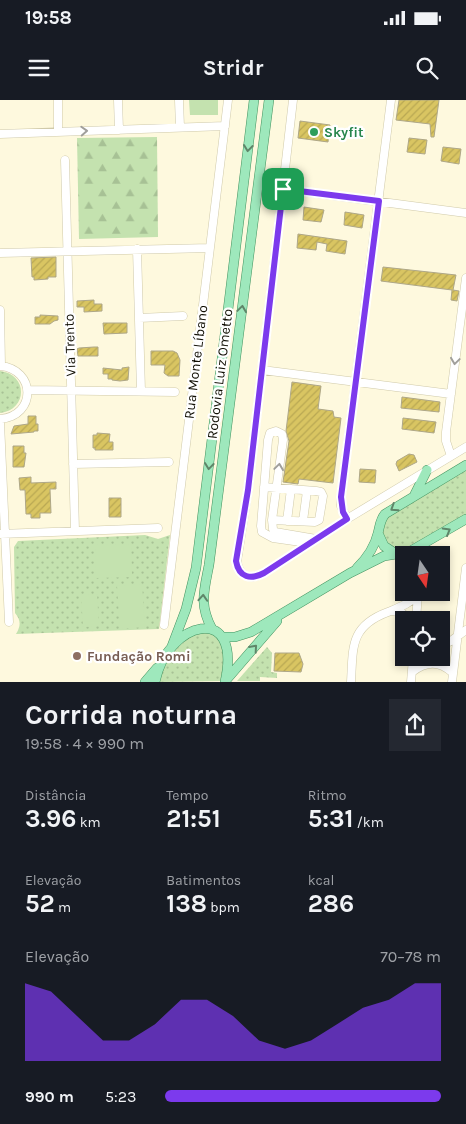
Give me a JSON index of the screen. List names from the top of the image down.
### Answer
{
  "streets": {
    "main road": ["Rodovia Luiz Ometto"],
    "street": ["Via Trento", "Rua Monte Líbano"]
  },
  "places": ["Skyfit", "Fundação Romi"],
  "north": "bottom",
  "page": {
    "status": "19:58",
    "header": "Stridr",
    "heading": ["Corrida noturna", "19:58 · 4 × 990 m"],
    "stats": [
      ["Distância", "3.96 km"],
      ["Tempo", "21:51"],
      ["Ritmo", "5:31 /km"],
      ["Elevação", "52 m"],
      ["Batimentos", "138 bpm"],
      ["kcal", "286"]
    ],
    "chart": ["Elevação", "70–78 m"],
    "list": [
      {
        "name": "990 m",
        "note": "5:23"
      }
    ]
  }
}
